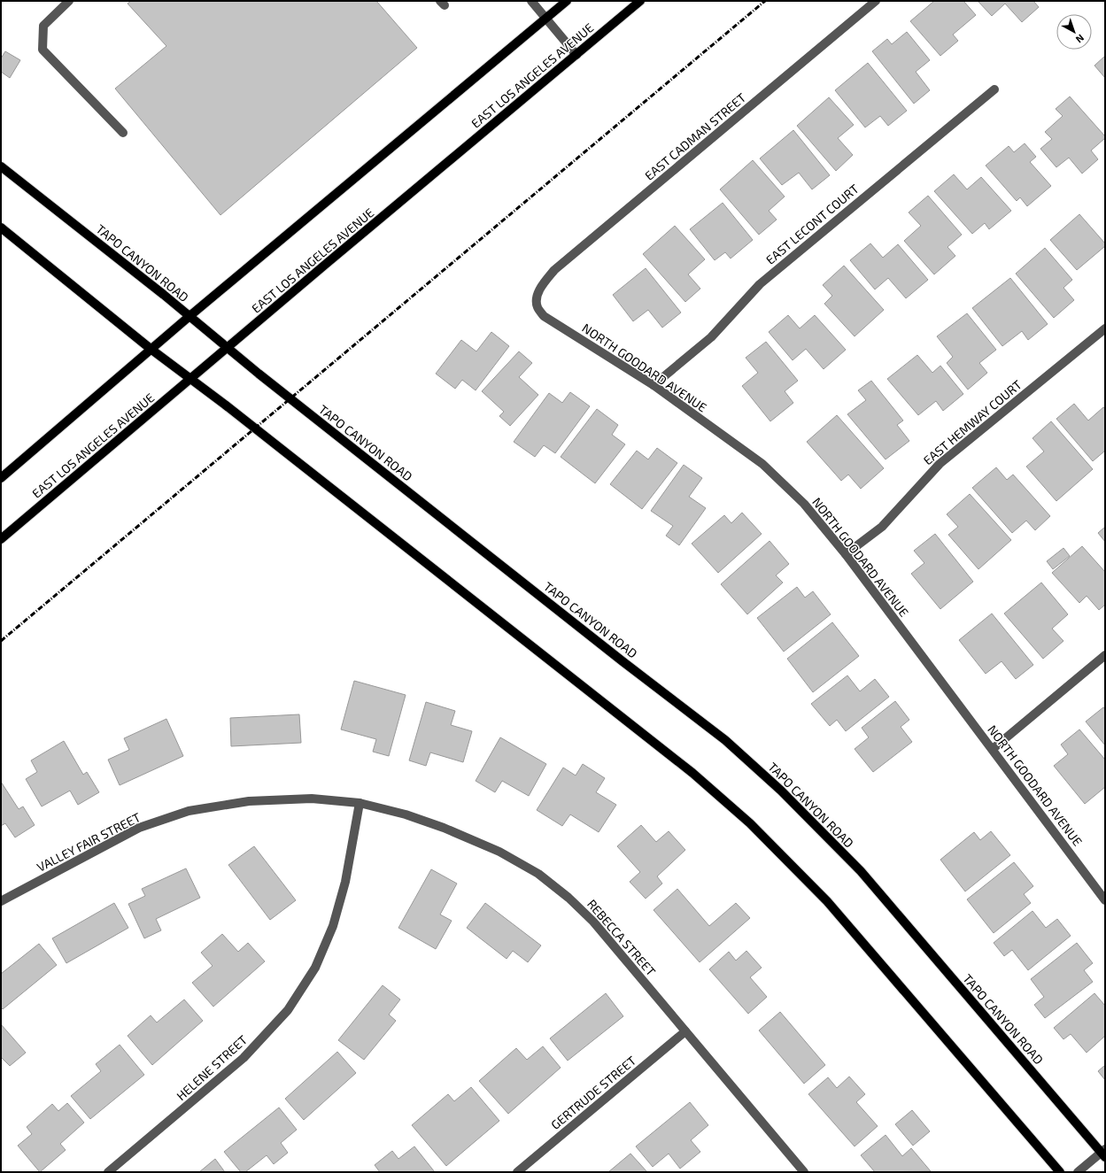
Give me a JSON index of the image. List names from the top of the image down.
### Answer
{
  "streets": {
    "main road": ["EAST LOS ANGELES AVENUE", "TAPO CANYON ROAD"],
    "street": [
      "EAST CADMAN STREET",
      "EAST LECONT COURT",
      "NORTH GOODARD AVENUE",
      "EAST HEMWAY COURT",
      "VALLEY FAIR STREET",
      "REBECCA STREET",
      "HELENE STREET",
      "GERTRUDE STREET"
    ]
  },
  "crossings": [
    ["EAST LOS ANGELES AVENUE", "TAPO CANYON ROAD"],
    ["EAST CADMAN STREET", "NORTH GOODARD AVENUE"],
    ["EAST LECONT COURT", "NORTH GOODARD AVENUE"],
    ["NORTH GOODARD AVENUE", "EAST HEMWAY COURT"],
    ["VALLEY FAIR STREET", "REBECCA STREET"],
    ["VALLEY FAIR STREET", "HELENE STREET"],
    ["REBECCA STREET", "HELENE STREET"],
    ["REBECCA STREET", "GERTRUDE STREET"]
  ],
  "north": "bottom right"
}
